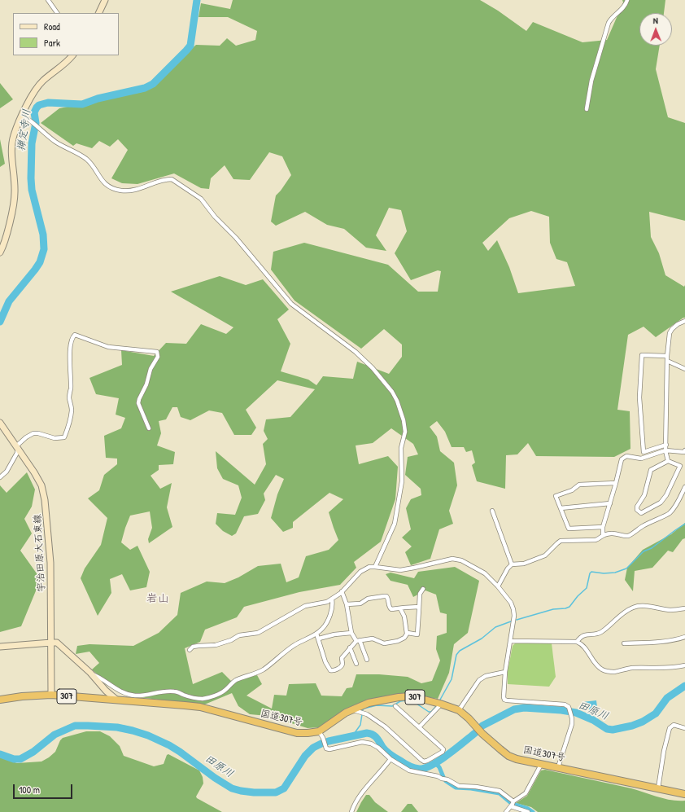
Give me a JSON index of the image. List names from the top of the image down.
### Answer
{
  "streets": {
    "highway": ["307", "国道307号"],
    "main road": ["宇治田原大石東線"]
  },
  "crossings": [
    ["宇治田原大石東線", "国道307号"]
  ],
  "districts": ["岩山"],
  "water": ["禅定寺川", "田原川"],
  "legend": ["Road", "Park"],
  "scale_bar": "100 m",
  "north": "top"
}
